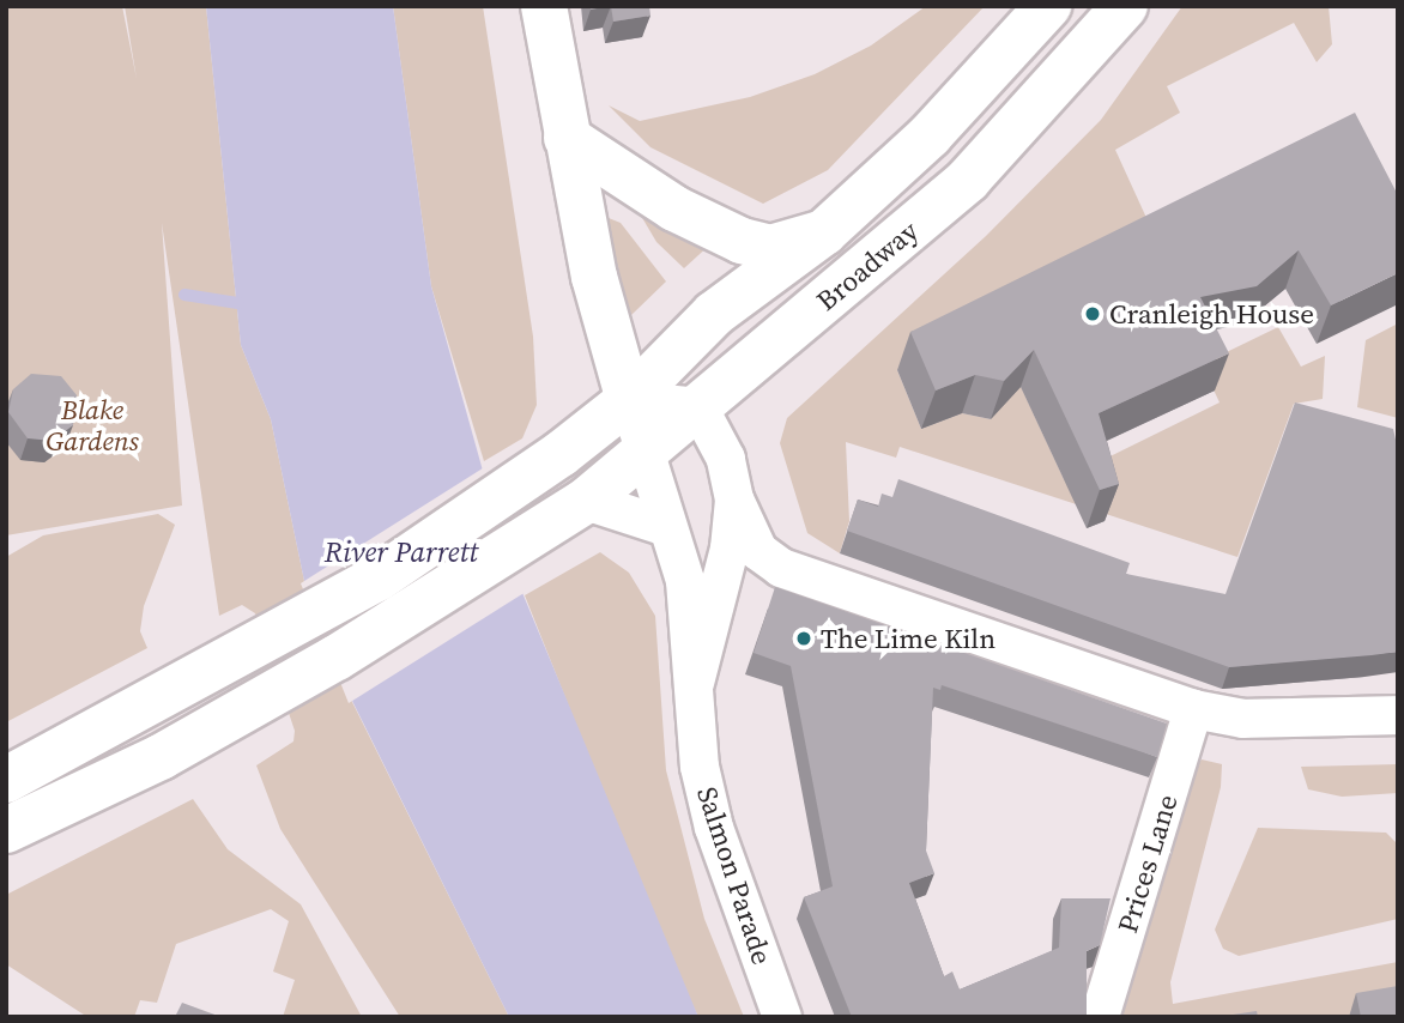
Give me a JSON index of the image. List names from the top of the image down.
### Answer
{
  "streets": {
    "main road": ["Broadway", "Salmon Parade"],
    "street": ["Prices Lane"]
  },
  "crossings": [
    ["Broadway", "Salmon Parade"]
  ],
  "water": ["River Parrett"],
  "parks": ["Blake Gardens"],
  "places": ["Cranleigh House", "The Lime Kiln"]
}
